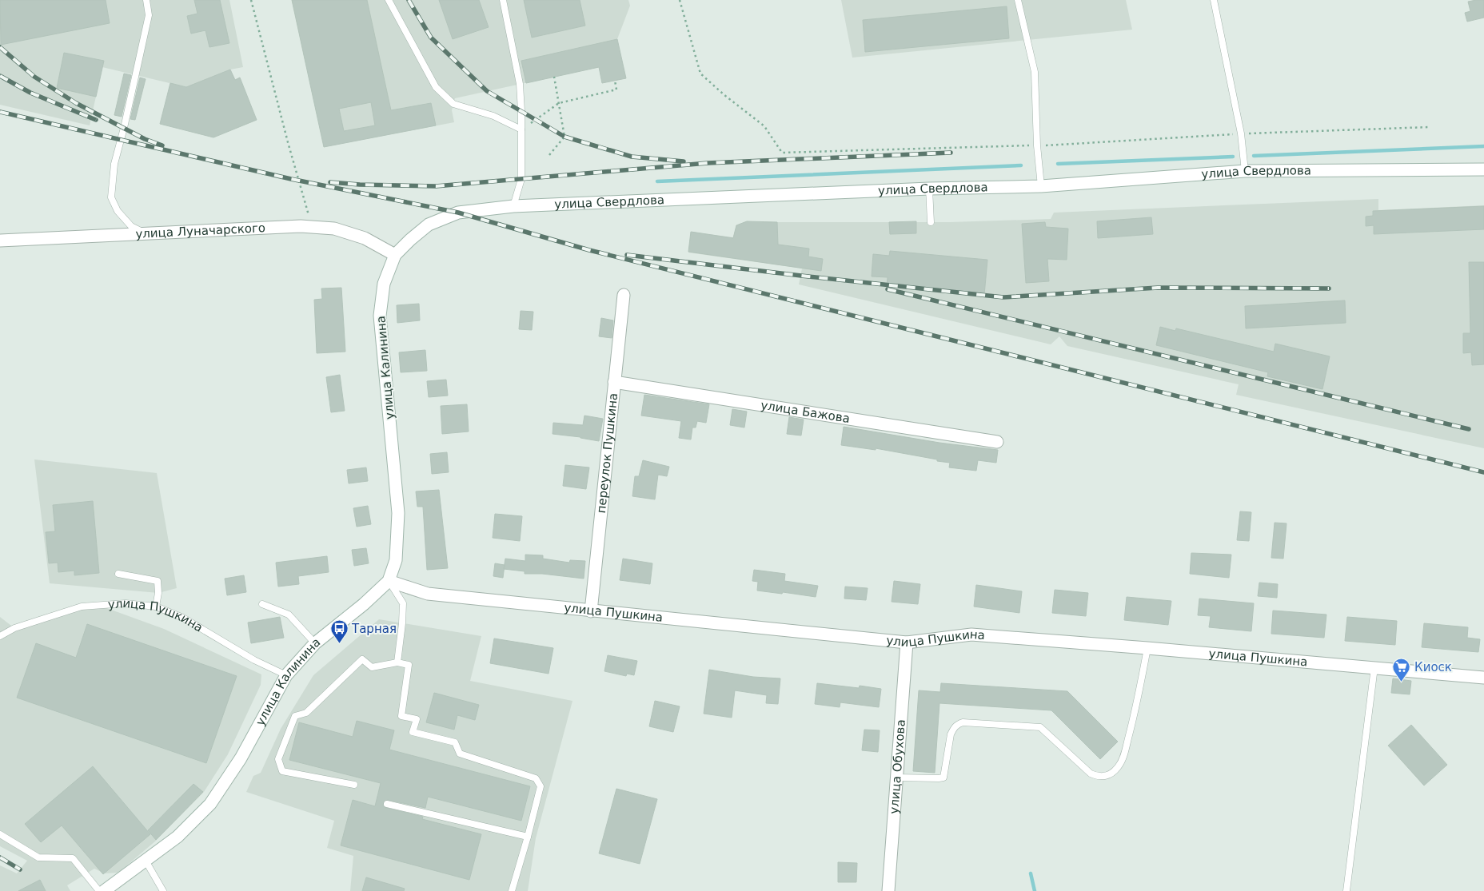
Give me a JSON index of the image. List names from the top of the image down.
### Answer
{
  "streets": {
    "street": [
      "улица Свердлова",
      "улица Луначарского",
      "улица Калинина",
      "улица Бажова",
      "переулок Пушкина",
      "улица Пушкина",
      "улица Обухова"
    ]
  },
  "crossings": [
    ["улица Свердлова", "улица Луначарского"],
    ["улица Свердлова", "улица Калинина"],
    ["улица Луначарского", "улица Калинина"],
    ["улица Калинина", "улица Пушкина"],
    ["улица Бажова", "переулок Пушкина"],
    ["переулок Пушкина", "улица Пушкина"],
    ["улица Пушкина", "улица Обухова"]
  ],
  "places": {
    "bus stop": ["Тарная"],
    "supermarket": ["Киоск"]
  }
}
